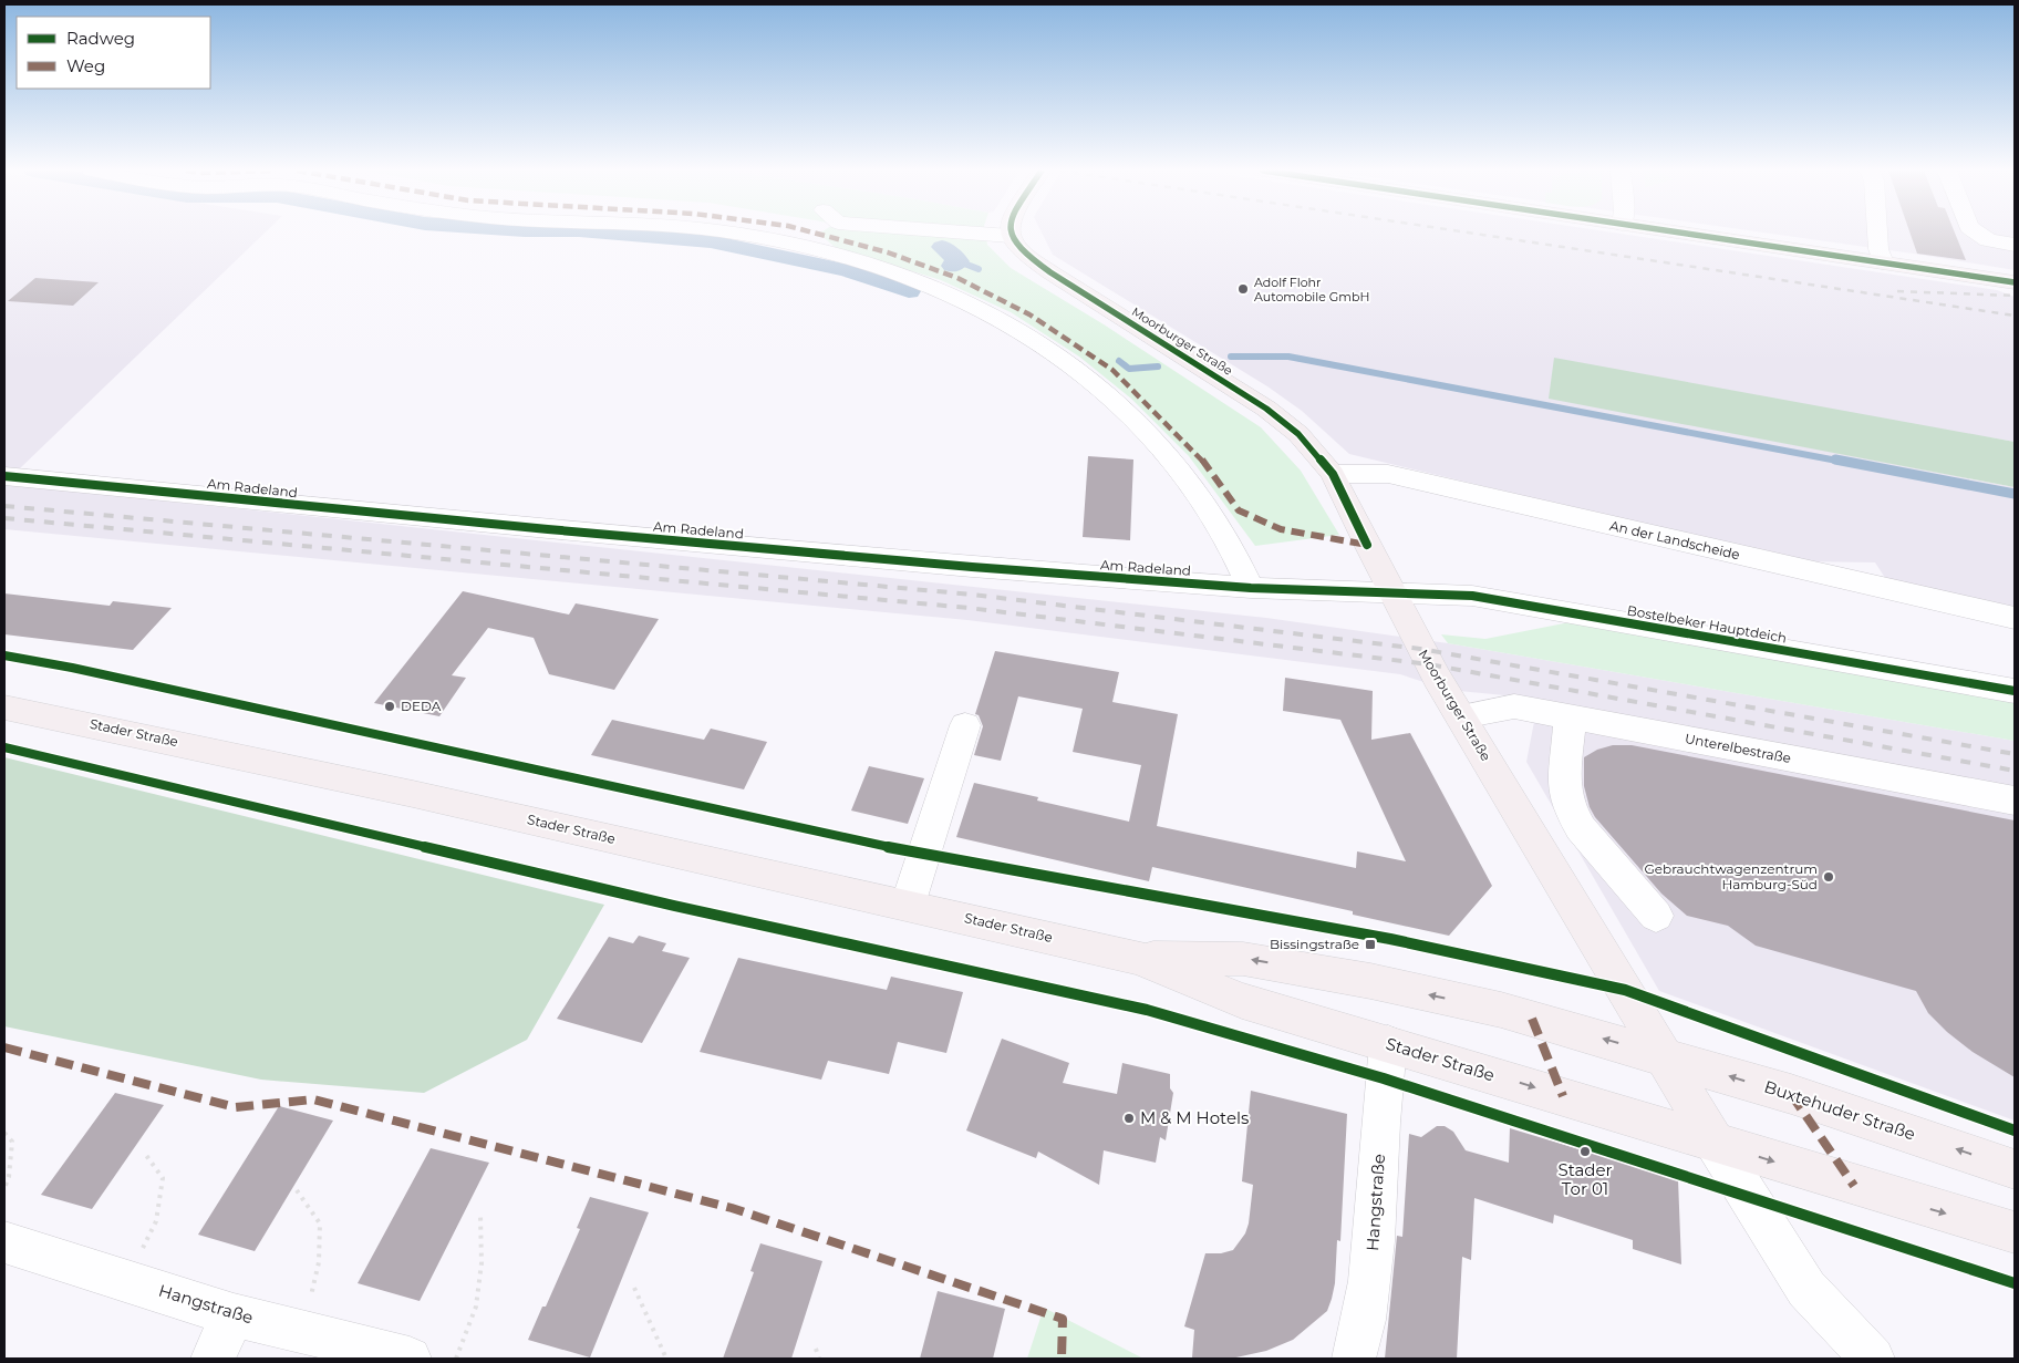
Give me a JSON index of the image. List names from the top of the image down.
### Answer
{
  "streets": {
    "main road": ["Moorburger Straße", "Stader Straße", "Buxtehuder Straße"],
    "street": [
      "Am Radeland",
      "An der Landscheide",
      "Bostelbeker Hauptdeich",
      "Unterelbestraße",
      "Hangstraße"
    ]
  },
  "crossings": [
    ["Moorburger Straße", "Am Radeland"],
    ["Moorburger Straße", "An der Landscheide"],
    ["Moorburger Straße", "Bostelbeker Hauptdeich"],
    ["Moorburger Straße", "Stader Straße"],
    ["Moorburger Straße", "Unterelbestraße"],
    ["Moorburger Straße", "Buxtehuder Straße"],
    ["Am Radeland", "Bostelbeker Hauptdeich"],
    ["Stader Straße", "Buxtehuder Straße"],
    ["Stader Straße", "Hangstraße"]
  ],
  "places": {
    "other": [
      "Adolf Flohr Automobile GmbH",
      "DEDA",
      "Gebrauchtwagenzentrum Hamburg-Süd",
      "M & M Hotels",
      "Stader Tor 01"
    ],
    "transit": ["Bissingstraße"]
  },
  "legend": ["Radweg", "Weg"]
}
